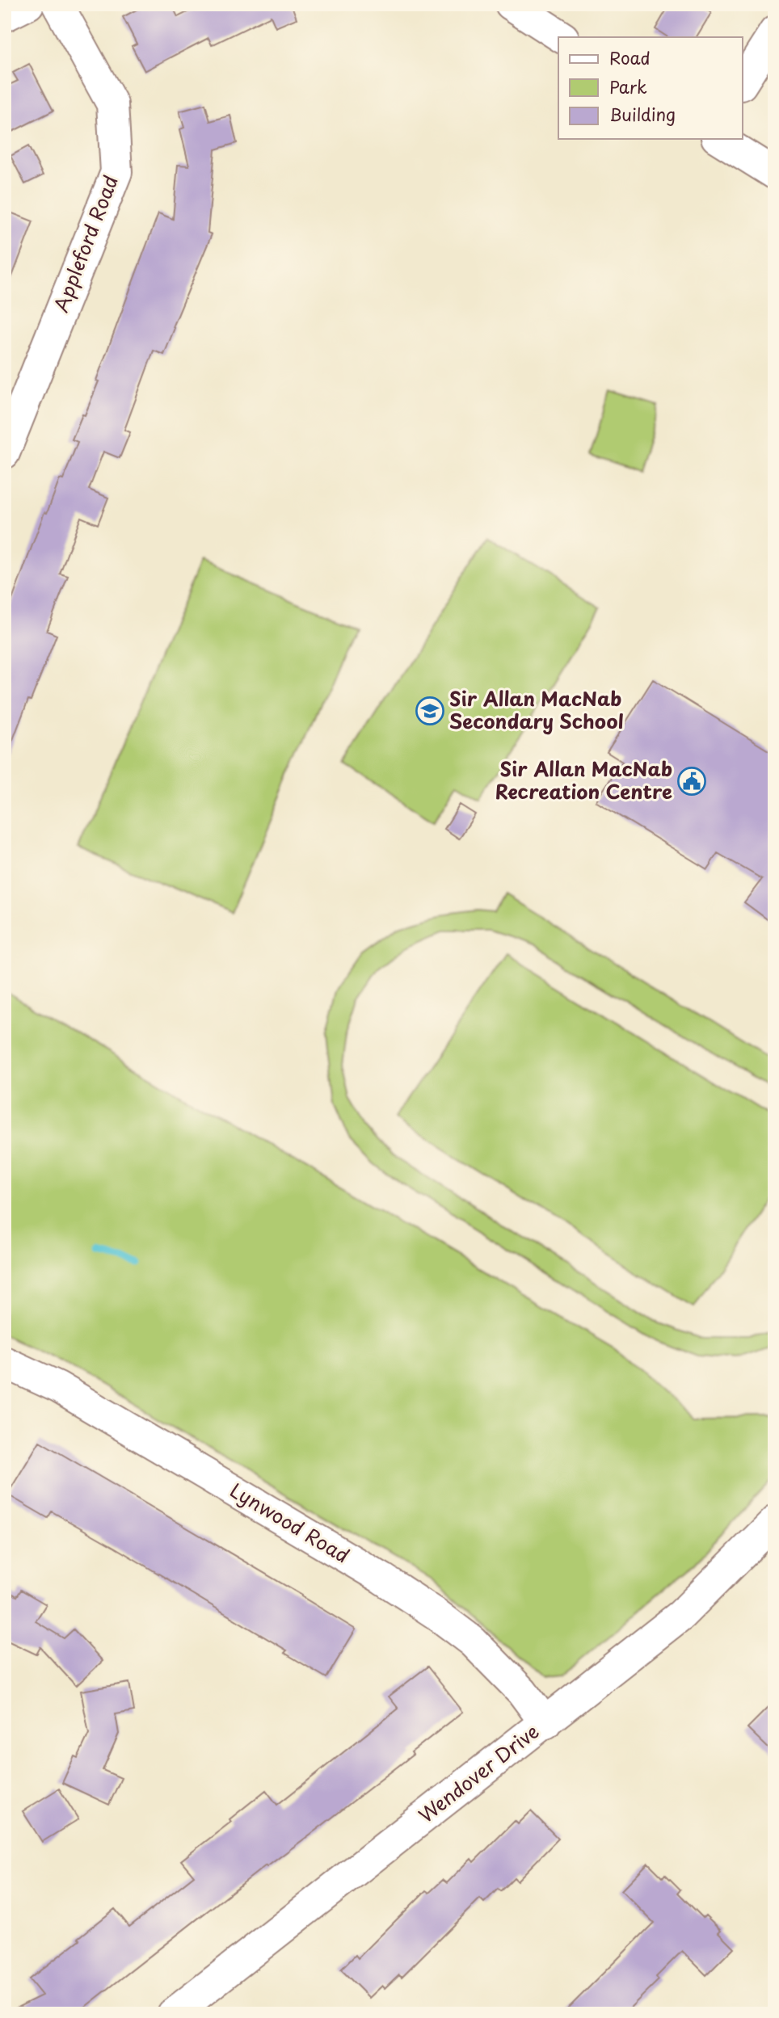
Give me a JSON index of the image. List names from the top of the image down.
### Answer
{
  "streets": {
    "street": ["Appleford Road", "Lynwood Road", "Wendover Drive"]
  },
  "crossings": [
    ["Lynwood Road", "Wendover Drive"]
  ],
  "places": {
    "school or university": ["Sir Allan MacNab Secondary School"],
    "public building": ["Sir Allan MacNab Recreation Centre"]
  },
  "legend": ["Road", "Park", "Building"]
}
